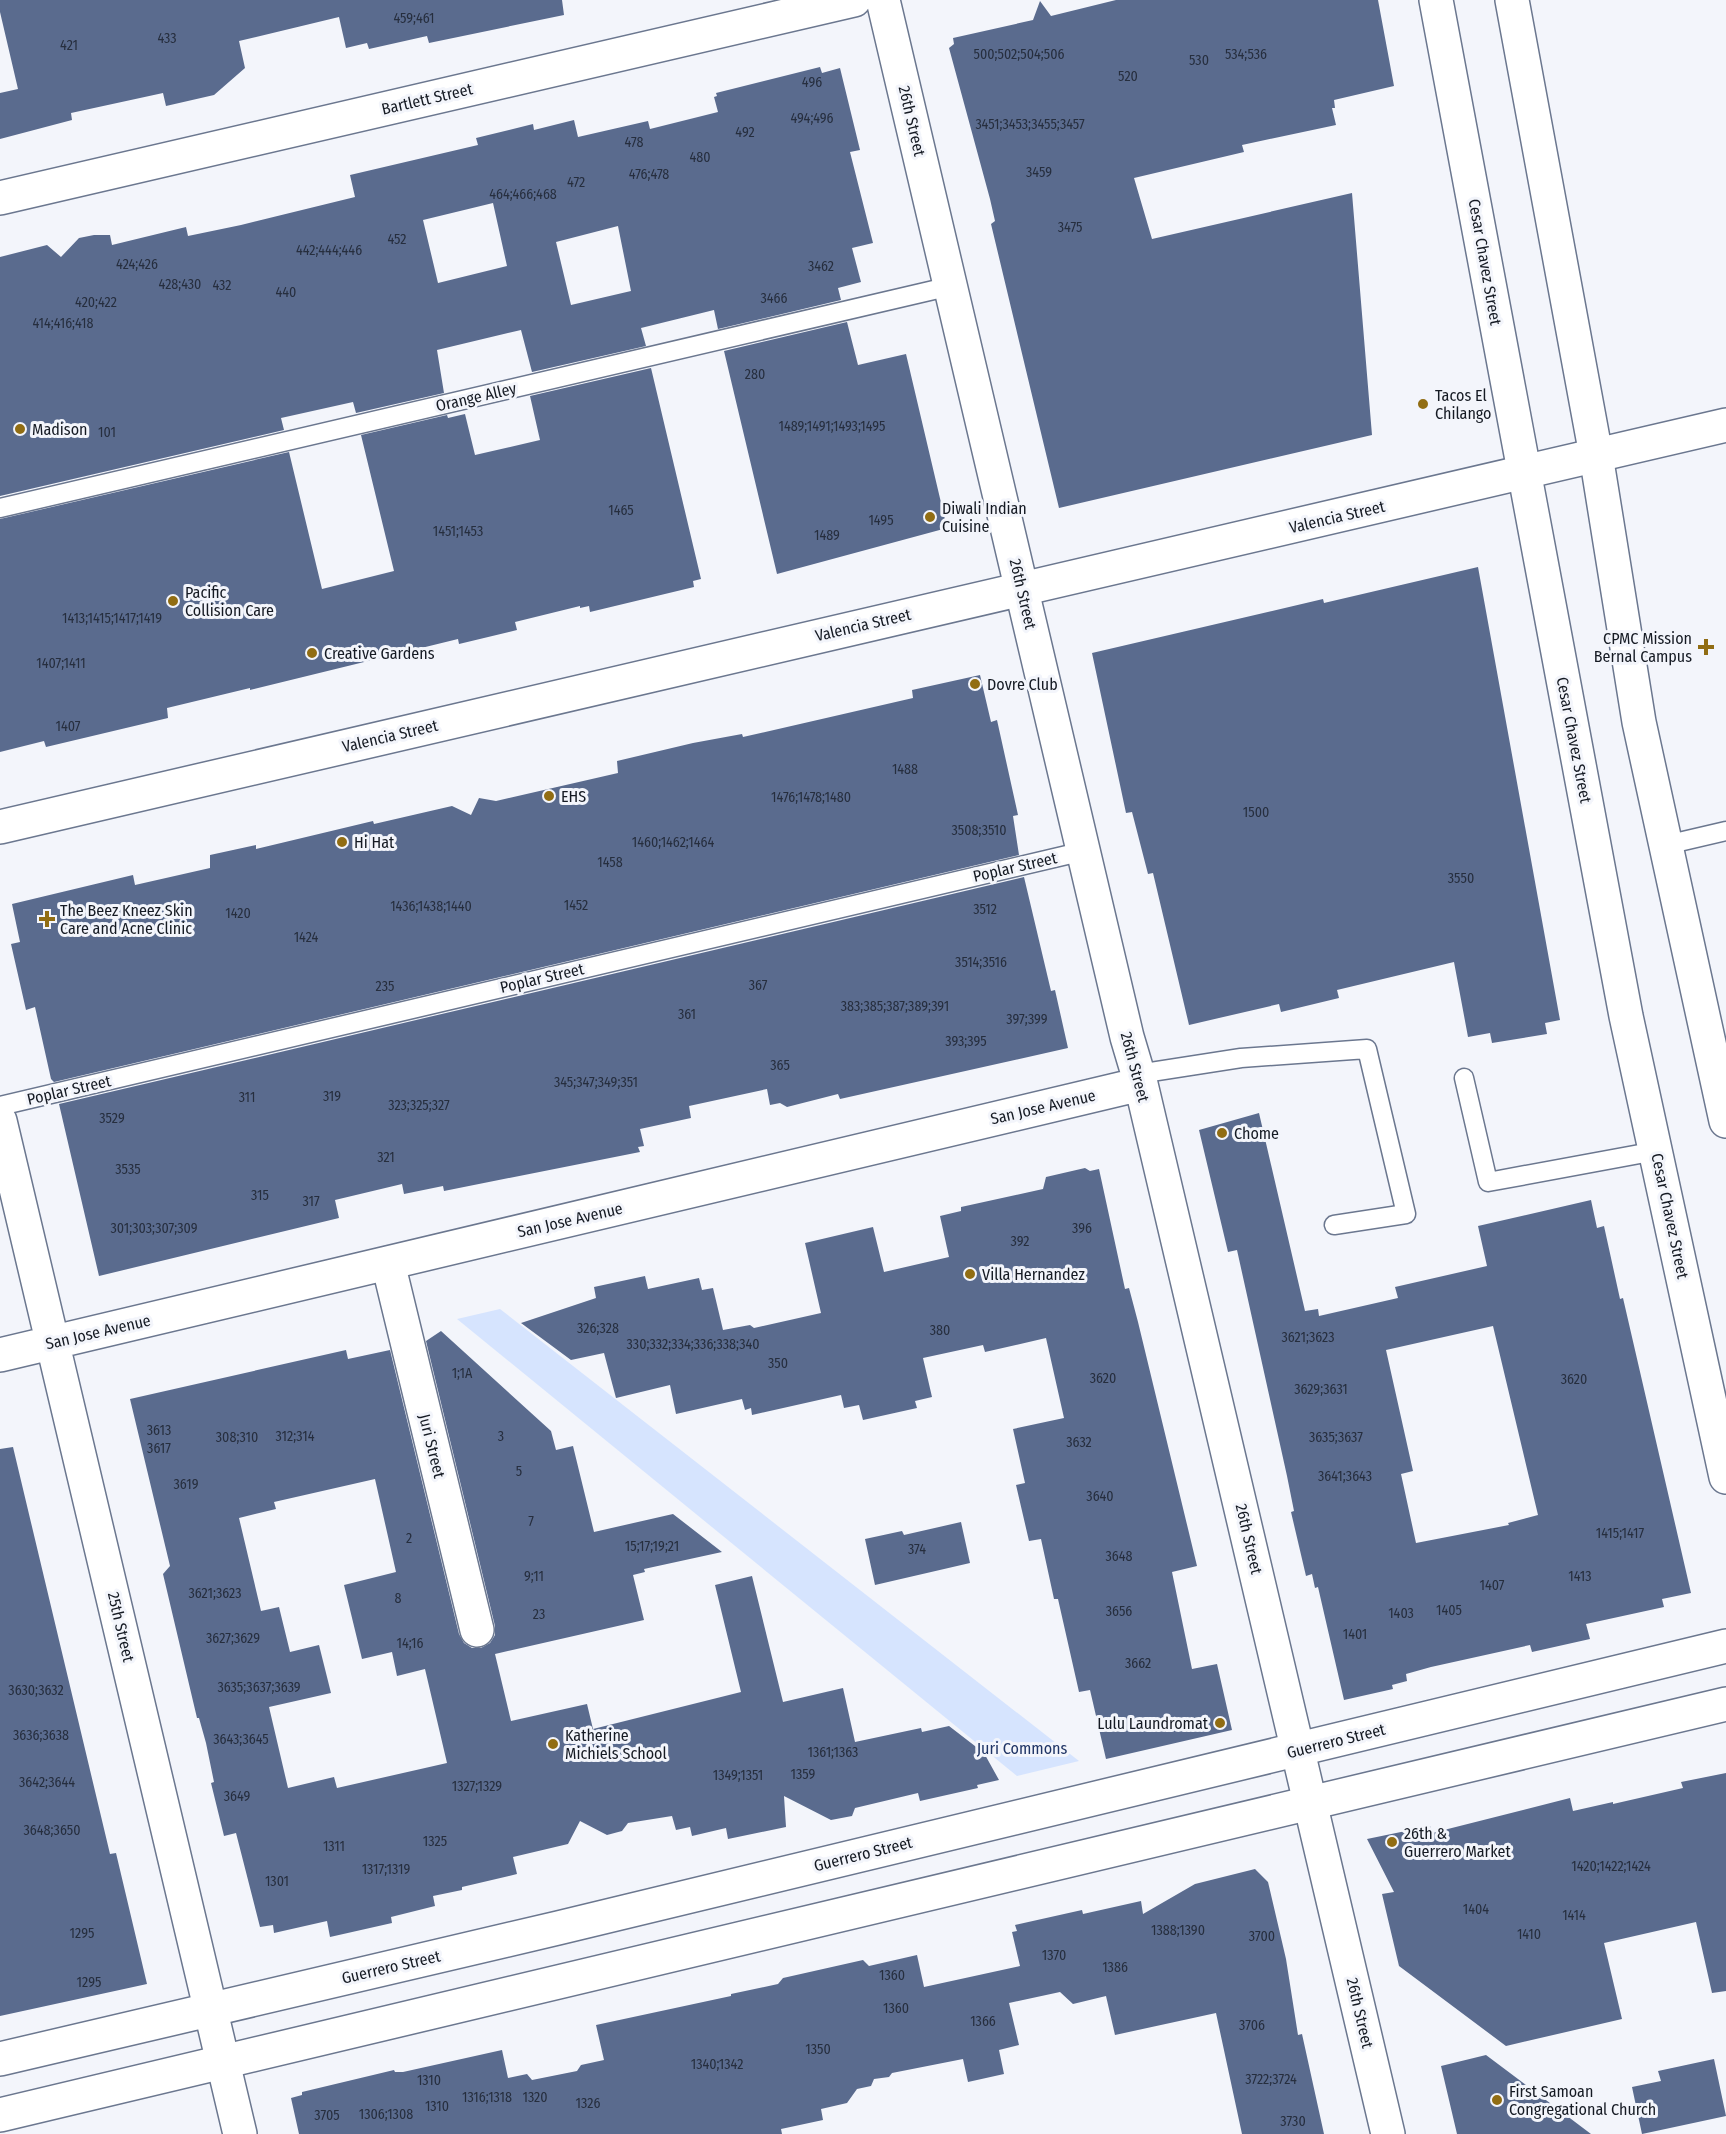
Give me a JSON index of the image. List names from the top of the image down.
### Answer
{
  "streets": {
    "street": [
      "Bartlett Street",
      "26th Street",
      "Cesar Chavez Street",
      "Valencia Street",
      "San Jose Avenue",
      "Juri Street",
      "25th Street",
      "Guerrero Street"
    ],
    "lane": ["Orange Alley", "Poplar Street"]
  },
  "crossings": [
    ["26th Street", "Orange Alley"],
    ["26th Street", "Valencia Street"],
    ["26th Street", "Poplar Street"],
    ["26th Street", "San Jose Avenue"],
    ["26th Street", "Guerrero Street"],
    ["Cesar Chavez Street", "Valencia Street"],
    ["San Jose Avenue", "Juri Street"],
    ["San Jose Avenue", "25th Street"],
    ["25th Street", "Guerrero Street"]
  ],
  "parks": ["Juri Commons"],
  "places": {
    "other": [
      "Tacos El Chilango",
      "Madison",
      "Diwali Indian Cuisine",
      "Pacific Collision Care",
      "Creative Gardens",
      "Dovre Club",
      "EHS",
      "Hi Hat",
      "Chome",
      "Villa Hernandez",
      "Lulu Laundromat",
      "Katherine Michiels School",
      "26th & Guerrero Market",
      "First Samoan Congregational Church"
    ],
    "health": ["CPMC Mission Bernal Campus", "The Beez Kneez Skin Care and Acne Clinic"]
  },
  "house_numbers": [
    "459;461",
    "433",
    "421",
    "500;502;504;506",
    "534;536",
    "530",
    "520",
    "496",
    "494;496",
    "3451;3453;3455;3457",
    "492",
    "478",
    "480",
    "3459",
    "476;478",
    "472",
    "464;466;468",
    "3475",
    "452",
    "442;444;446",
    "424;426",
    "3462",
    "428;430",
    "432",
    "440",
    "3466",
    "420;422",
    "414;416;418",
    "280",
    "1489;1491;1493;1495",
    "101",
    "1465",
    "1495",
    "1451;1453",
    "1489",
    "1413;1415;1417;1419",
    "1407;1411",
    "1407",
    "1488",
    "1476;1478;1480",
    "1500",
    "3508;3510",
    "1460;1462;1464",
    "1458",
    "3550",
    "1452",
    "1436;1438;1440",
    "3512",
    "1420",
    "1424",
    "3514;3516",
    "367",
    "235",
    "383;385;387;389;391",
    "361",
    "397;399",
    "393;395",
    "365",
    "345;347;349;351",
    "319",
    "311",
    "323;325;327",
    "3529",
    "321",
    "3535",
    "315",
    "317",
    "301;303;307;309",
    "396",
    "392",
    "326;328",
    "380",
    "3621;3623",
    "330;332;334;336;338;340",
    "350",
    "1;1A",
    "3620",
    "3620",
    "3629;3631",
    "3613",
    "312;314",
    "3",
    "308;310",
    "3635;3637",
    "3632",
    "3617",
    "5",
    "3641;3643",
    "3619",
    "3640",
    "7",
    "1415;1417",
    "2",
    "15;17;19;21",
    "374",
    "3648",
    "9;11",
    "1413",
    "1407",
    "3621;3623",
    "8",
    "1405",
    "3656",
    "1403",
    "23",
    "1401",
    "3627;3629",
    "14;16",
    "3662",
    "3635;3637;3639",
    "3630;3632",
    "3636;3638",
    "3643;3645",
    "1361;1363",
    "1359",
    "1349;1351",
    "3642;3644",
    "1327;1329",
    "3649",
    "3648;3650",
    "1325",
    "1311",
    "1420;1422;1424",
    "1317;1319",
    "1301",
    "1404",
    "1414",
    "1388;1390",
    "1295",
    "1410",
    "3700",
    "1370",
    "1386",
    "1360",
    "1295",
    "1360",
    "1366",
    "3706",
    "1350",
    "1340;1342",
    "3722;3724",
    "1310",
    "1316;1318",
    "1320",
    "1326",
    "1310",
    "1306;1308",
    "3705",
    "3730"
  ]
}
